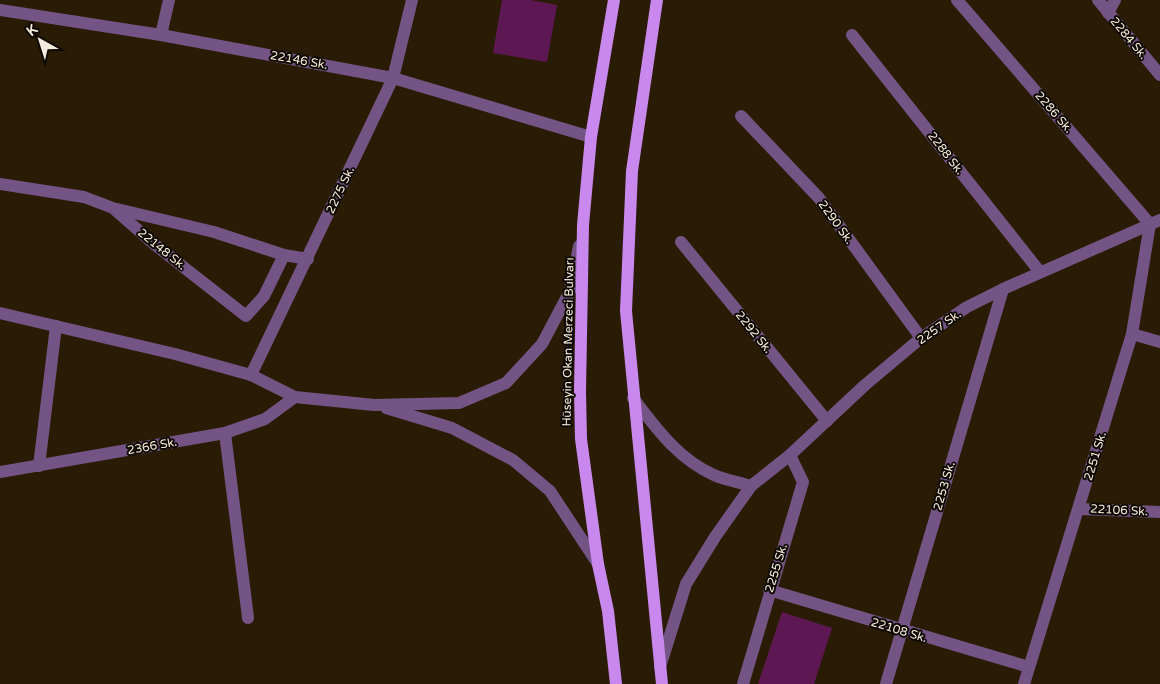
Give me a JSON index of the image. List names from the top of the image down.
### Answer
{
  "streets": {
    "main road": ["Hüseyin Okan Merzeci Bulvarı"],
    "street": [
      "2284 Sk.",
      "22146 Sk.",
      "2286 Sk.",
      "2288 Sk.",
      "2275 Sk.",
      "2290 Sk.",
      "22148 Sk.",
      "2257 Sk.",
      "2292 Sk.",
      "2366 Sk.",
      "2251 Sk.",
      "2253 Sk.",
      "22106 Sk.",
      "2255 Sk.",
      "22108 Sk."
    ]
  },
  "crossings": [
    ["22146 Sk.", "2275 Sk."],
    ["22146 Sk.", "Hüseyin Okan Merzeci Bulvarı"],
    ["2286 Sk.", "2257 Sk."],
    ["2286 Sk.", "2251 Sk."],
    ["2288 Sk.", "2257 Sk."],
    ["2290 Sk.", "2257 Sk."],
    ["2257 Sk.", "2292 Sk."],
    ["2257 Sk.", "2251 Sk."],
    ["2257 Sk.", "2253 Sk."],
    ["2257 Sk.", "2255 Sk."],
    ["2251 Sk.", "22106 Sk."],
    ["2251 Sk.", "22108 Sk."],
    ["2253 Sk.", "22108 Sk."],
    ["2255 Sk.", "22108 Sk."]
  ],
  "north": "top left"
}
